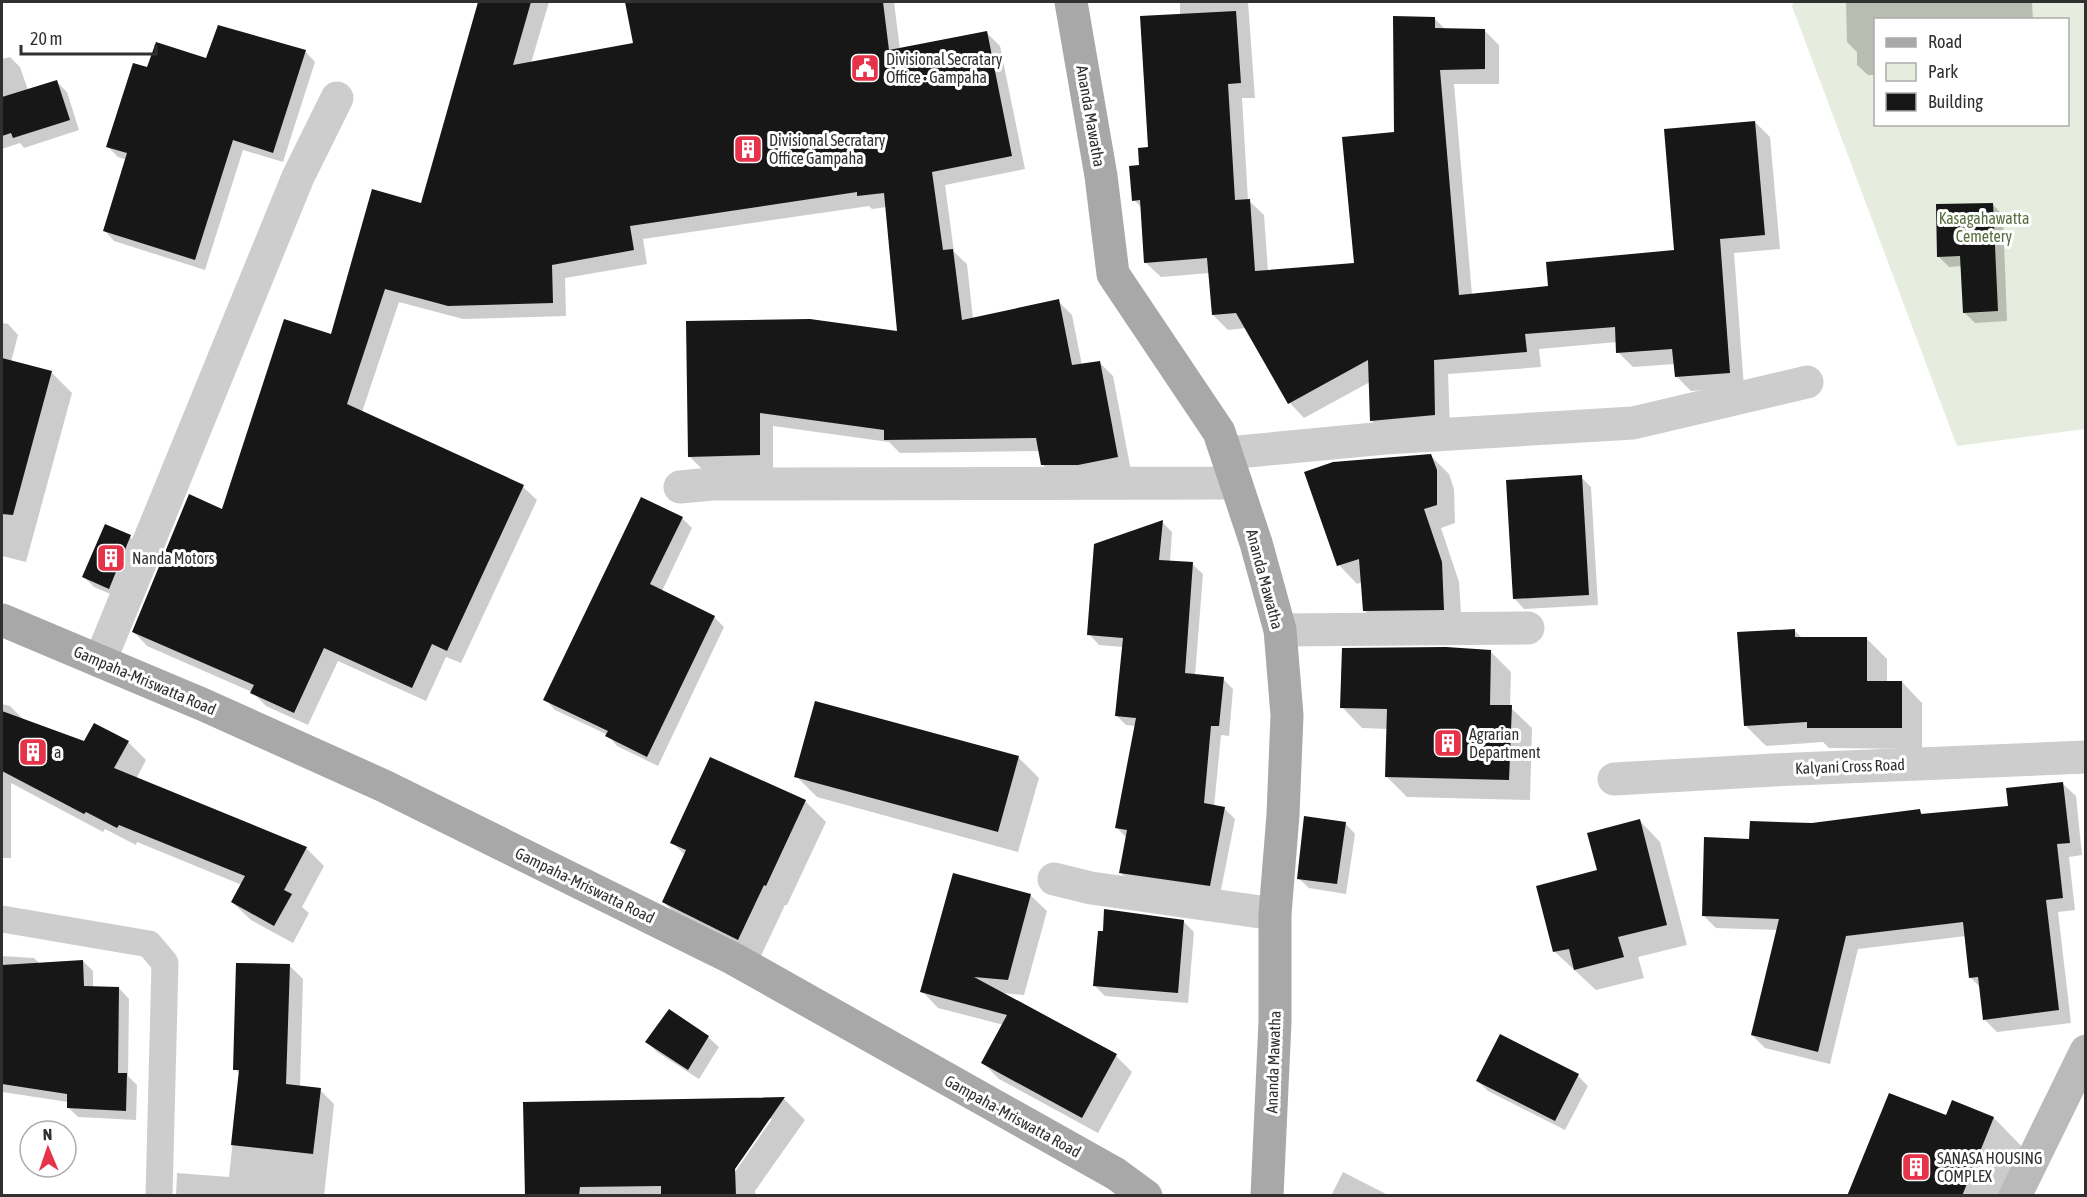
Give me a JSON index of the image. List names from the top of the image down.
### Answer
{
  "streets": {
    "main road": ["Ananda Mawatha", "Gampaha-Mriswatta Road"],
    "street": ["Kalyani Cross Road"]
  },
  "parks": ["Kasagahawatta Cemetery"],
  "places": {
    "public building": ["Divisional Secratary Office - Gampaha"],
    "building": [
      "Divisional Secratary Office Gampaha",
      "Nanda Motors",
      "Agrarian Department",
      "a",
      "SANASA HOUSING COMPLEX"
    ]
  },
  "legend": ["Road", "Park", "Building"],
  "scale_bar": "20 m",
  "north": "top"
}
